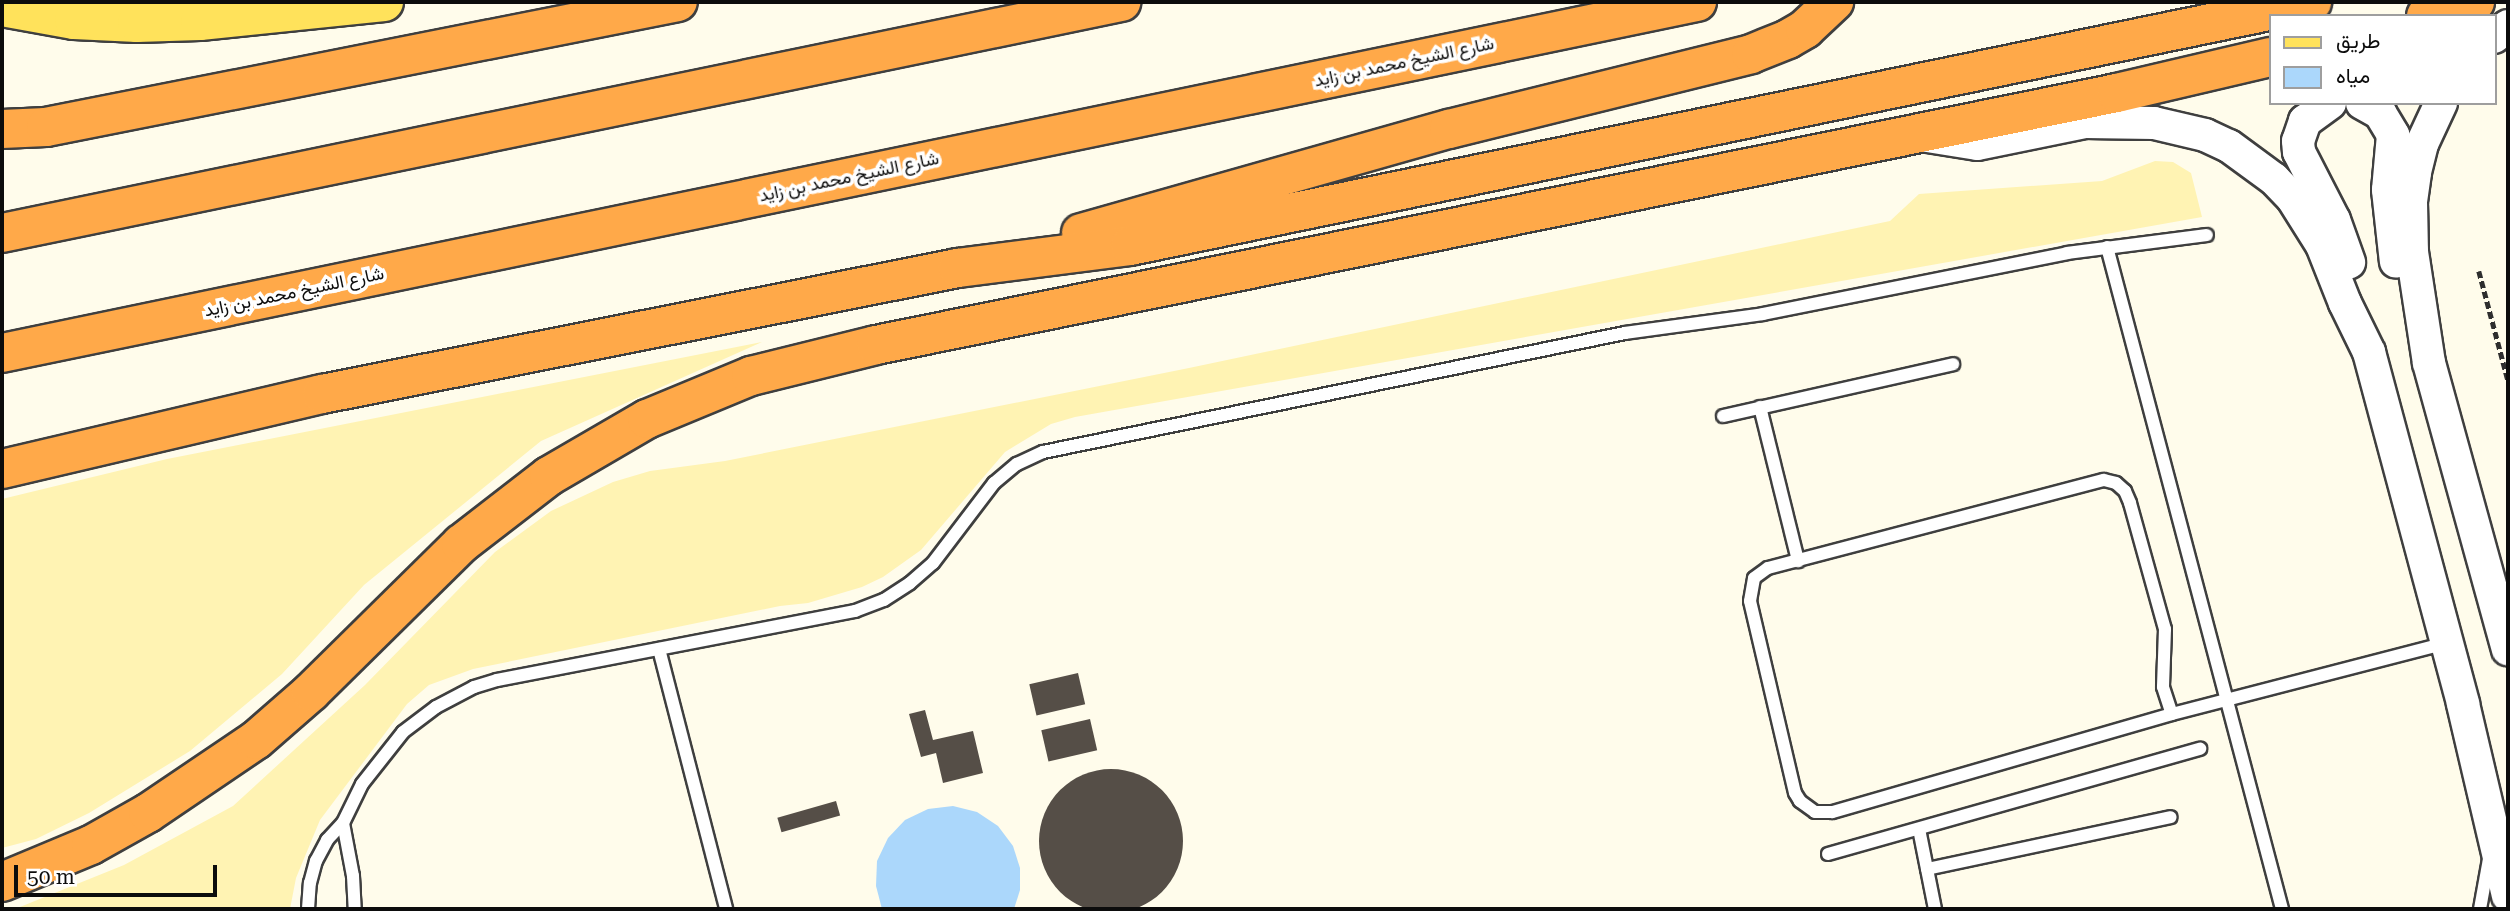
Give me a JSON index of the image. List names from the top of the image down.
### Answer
{
  "streets": {
    "highway": ["شارع الشيخ محمد بن زايد"]
  },
  "legend": ["طريق", "مياه"],
  "scale_bar": "50 m"
}
